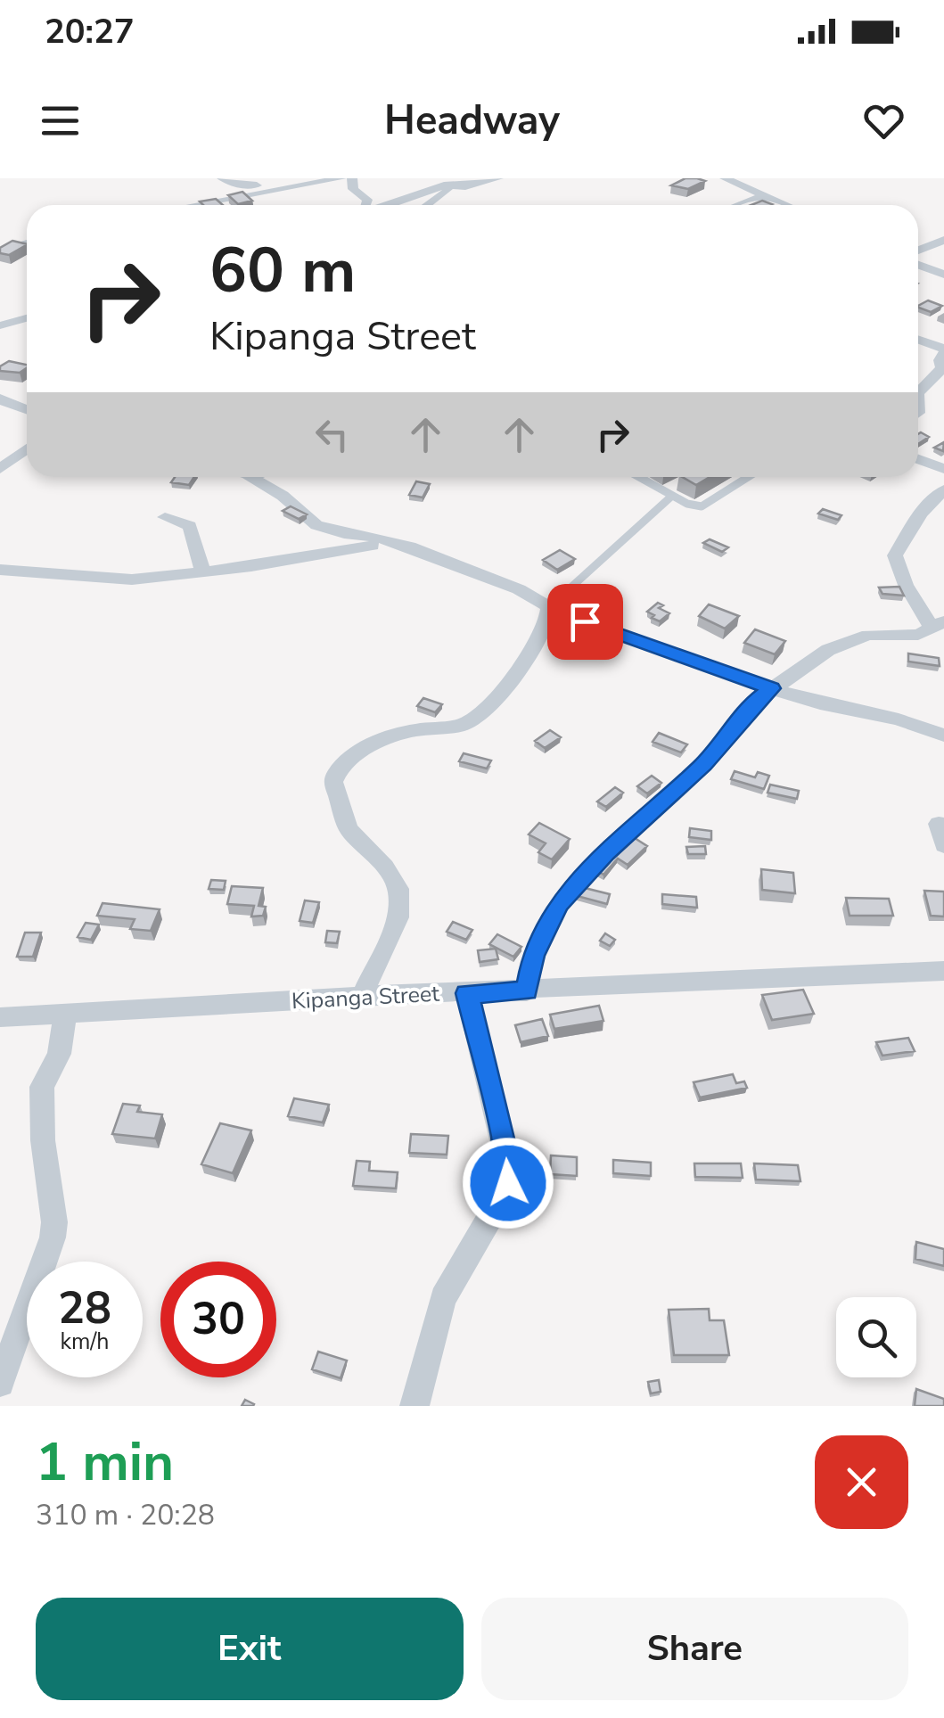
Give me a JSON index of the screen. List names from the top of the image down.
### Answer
{
  "streets": {
    "street": ["Kipanga Street"]
  },
  "page": {
    "status": "20:27",
    "header": "Headway",
    "turn": ["60 m", "Kipanga Street"],
    "speed": "28 km/h",
    "limit": "30",
    "heading": ["1 min", "310 m · 20:28"],
    "buttons": ["Exit", "Share"]
  }
}
